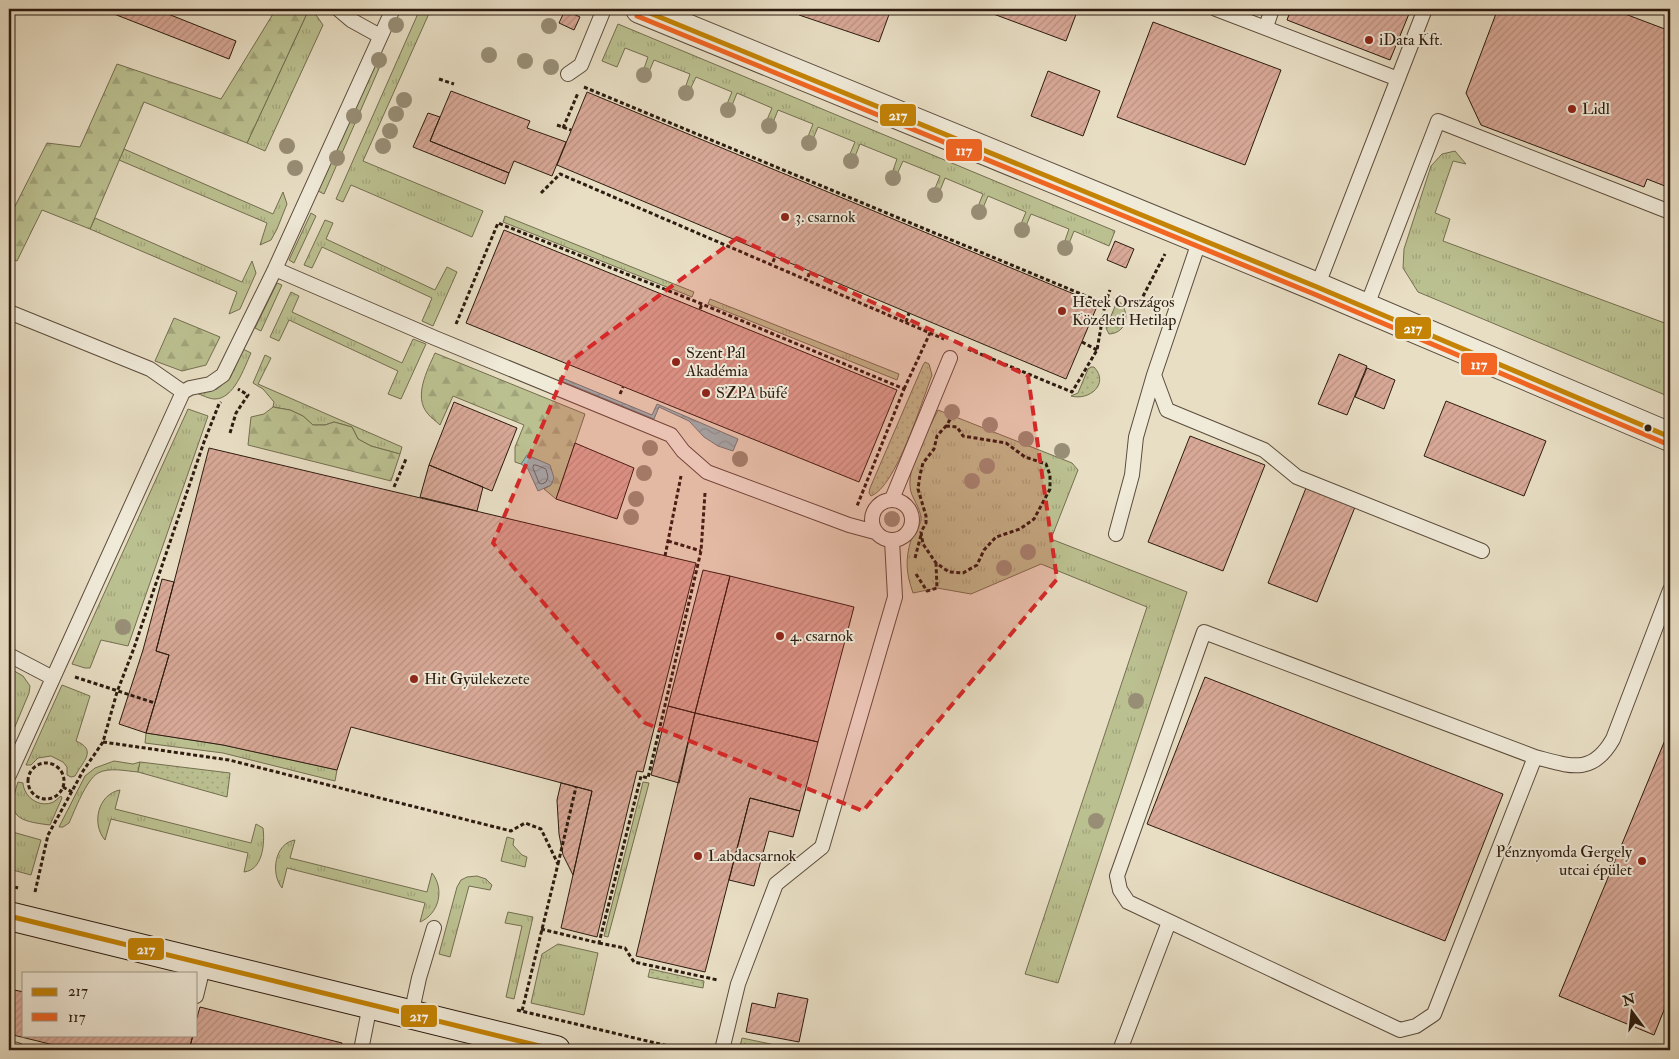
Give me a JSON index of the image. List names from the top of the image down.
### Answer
{
  "places": [
    "iData Kft.",
    "Lidl",
    "3. csarnok",
    "Hetek Országos Közéleti Hetilap",
    "Szent Pál Akadémia",
    "SZPA büfé",
    "4. csarnok",
    "Hit Gyülekezete",
    "Labdacsarnok",
    "Pénznyomda Gergely utcai épület"
  ],
  "lines": ["transit line 217", "transit line 117"],
  "legend": ["217", "117"],
  "north": "top"
}
